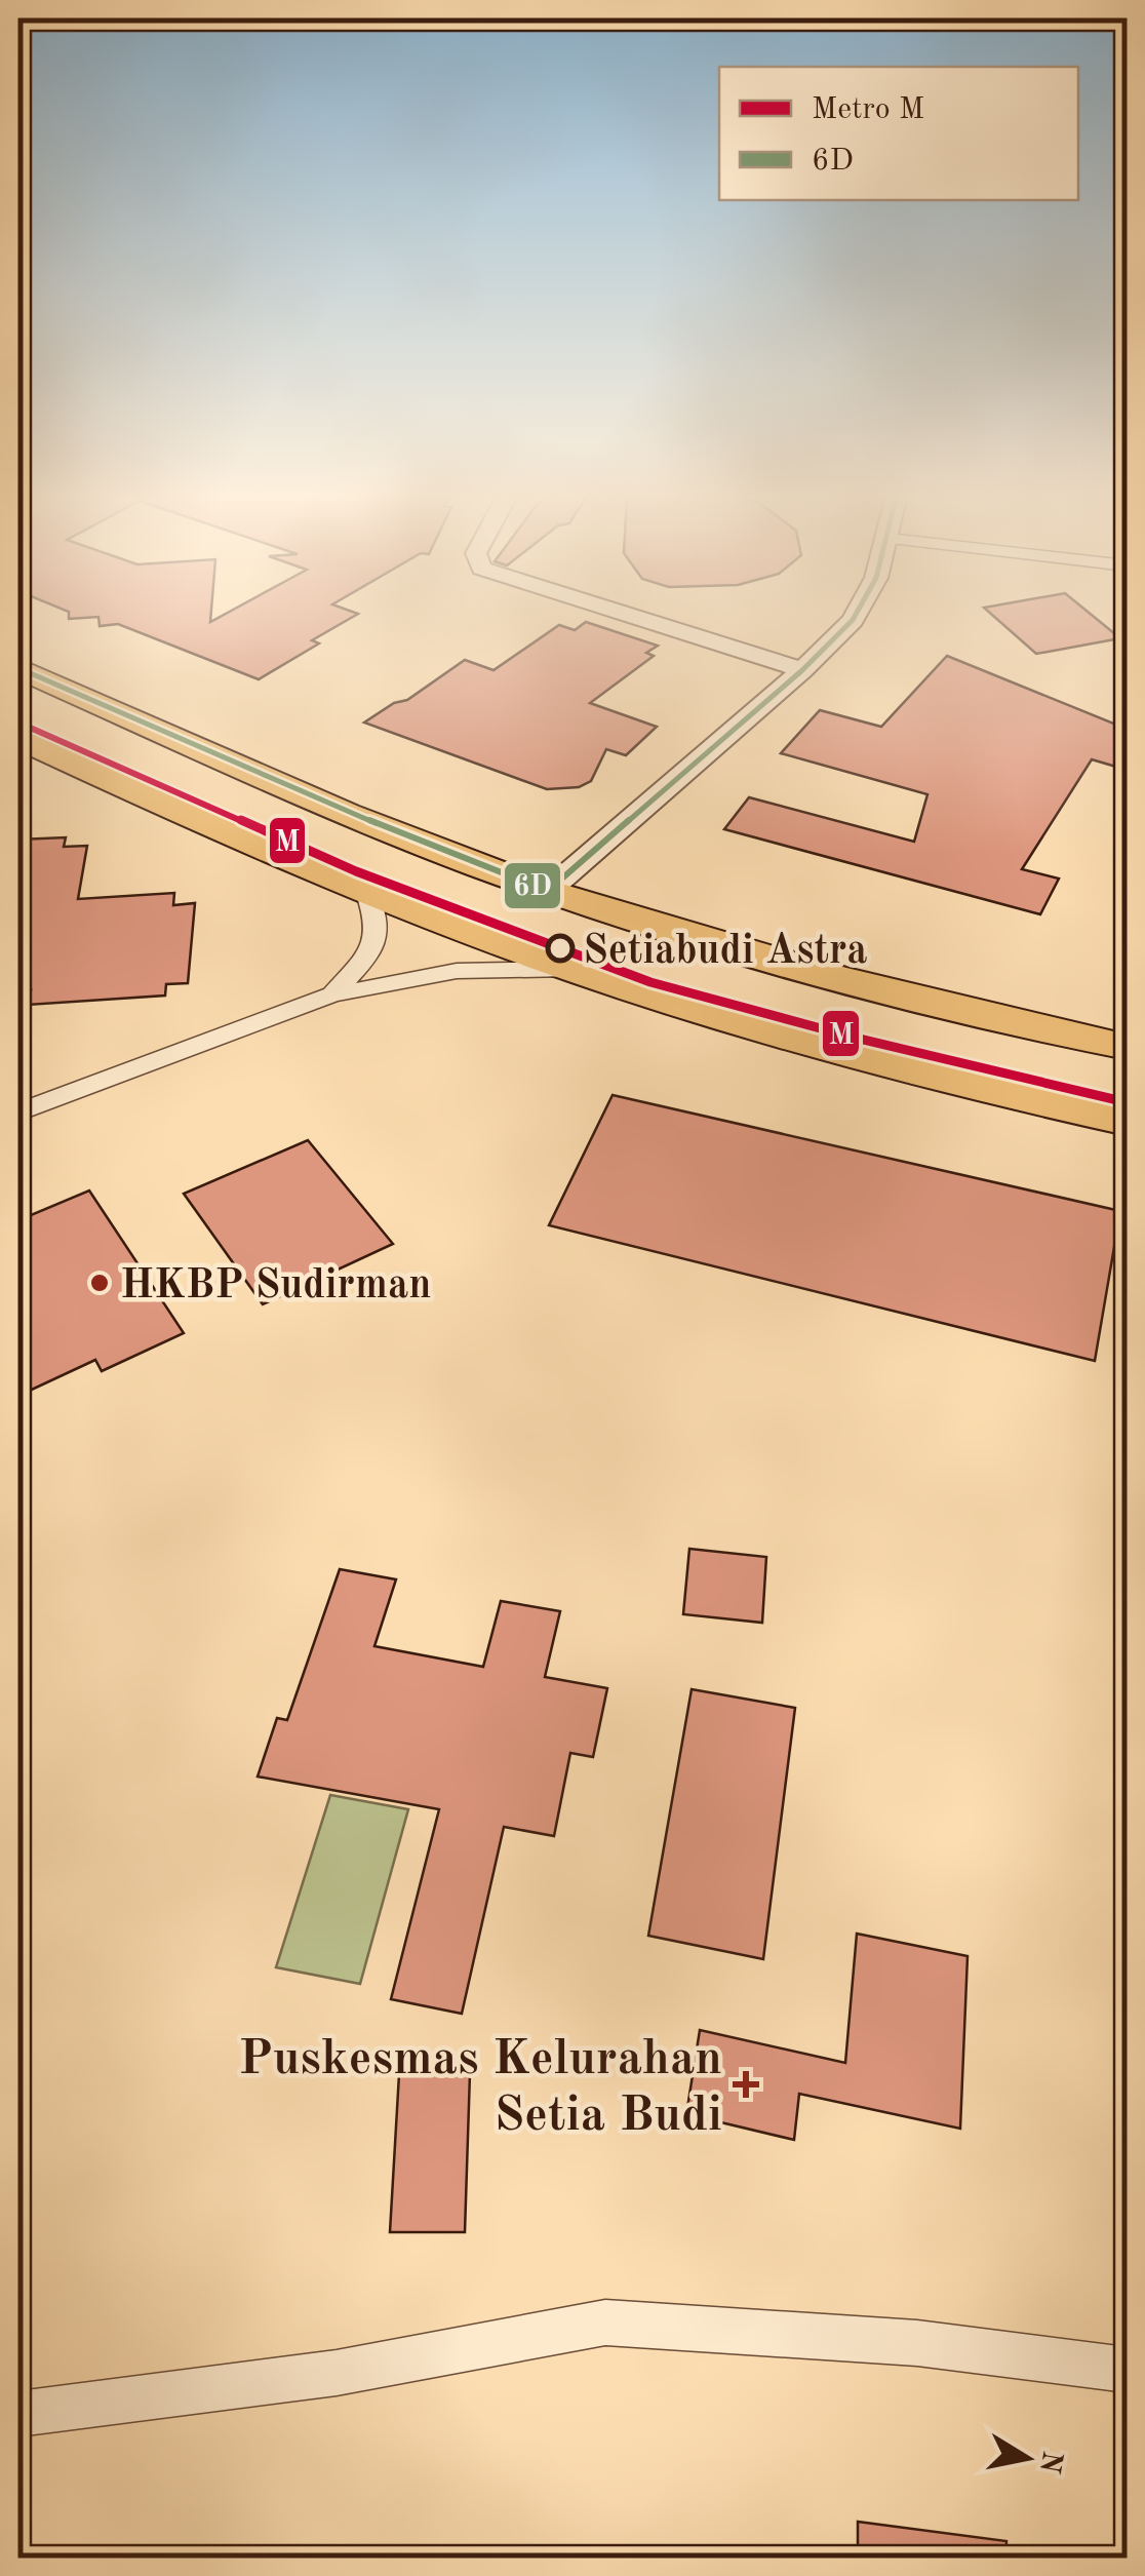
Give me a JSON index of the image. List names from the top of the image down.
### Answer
{
  "places": {
    "other": ["Setiabudi Astra", "HKBP Sudirman"],
    "health": ["Puskesmas Kelurahan Setia Budi"]
  },
  "lines": ["transit line 6D", "metro line M"],
  "legend": ["Metro M", "6D"],
  "north": "right"
}
